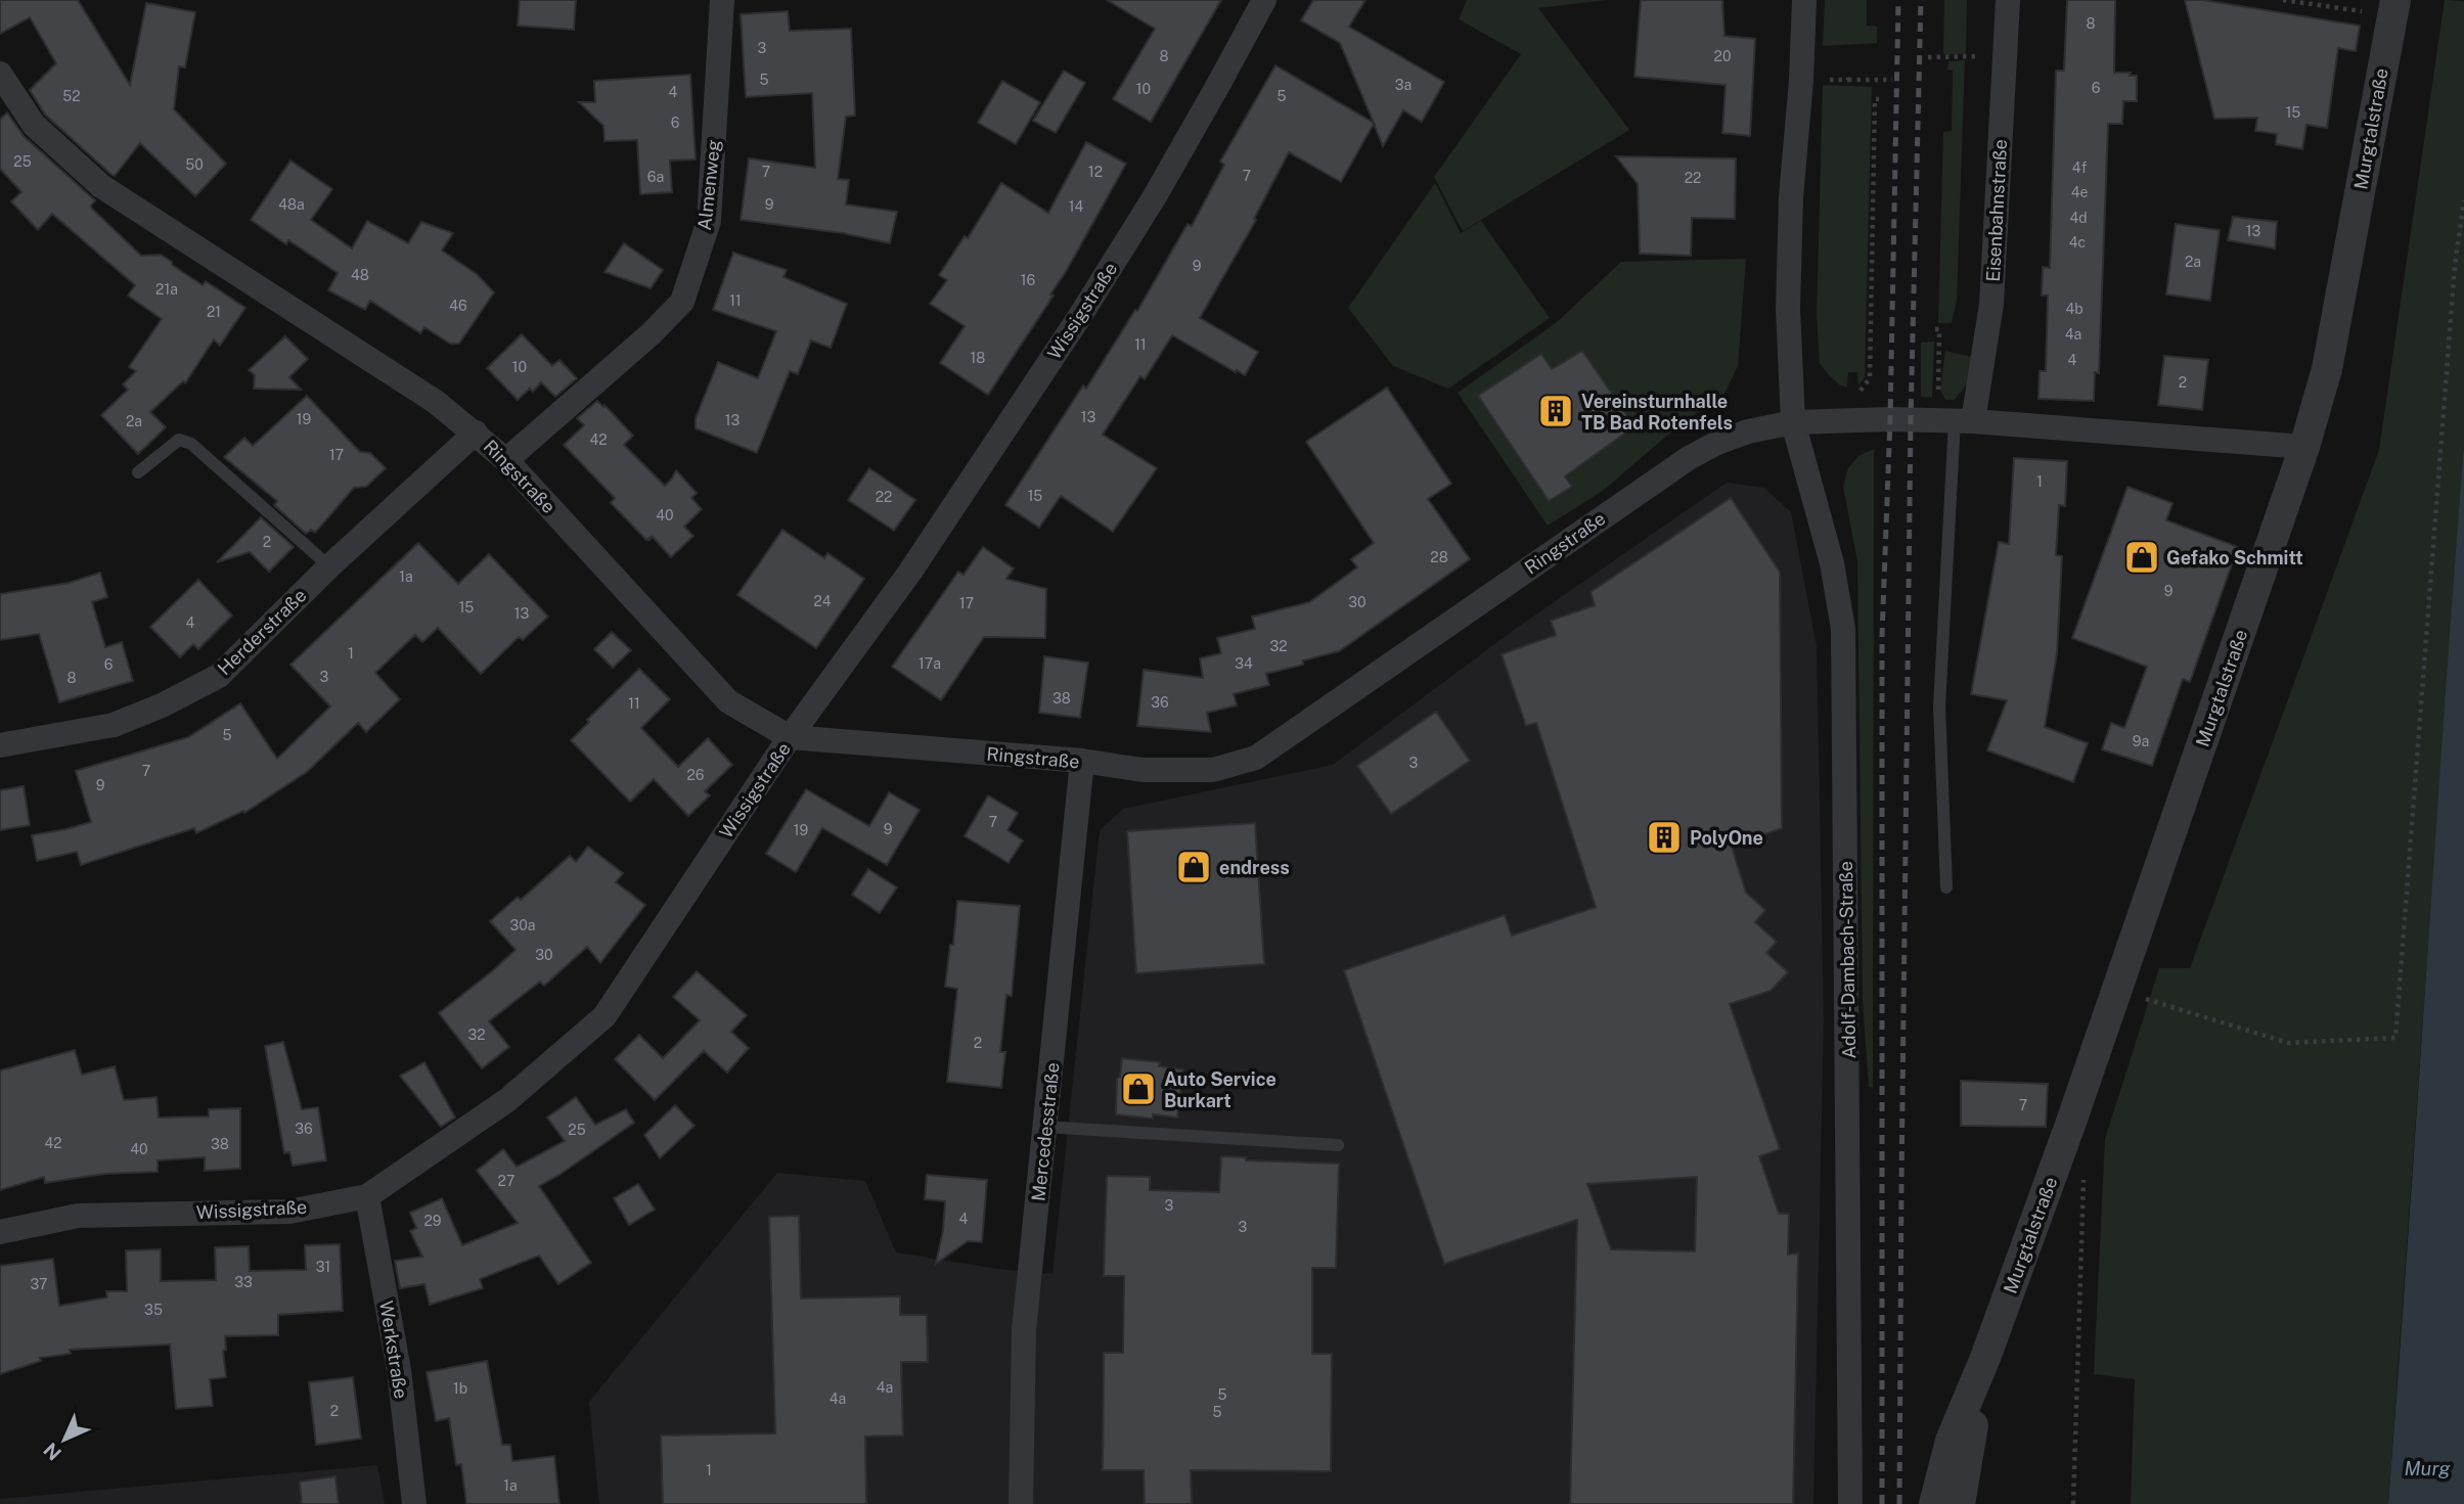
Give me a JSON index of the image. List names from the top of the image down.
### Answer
{
  "streets": {
    "street": [
      "Murgtalstraße",
      "Almenweg",
      "Eisenbahnstraße",
      "Wissigstraße",
      "Ringstraße",
      "Herderstraße",
      "Adolf-Dambach-Straße",
      "Mercedesstraße",
      "Werkstraße"
    ]
  },
  "crossings": [
    ["Almenweg", "Ringstraße"],
    ["Wissigstraße", "Ringstraße"],
    ["Wissigstraße", "Werkstraße"],
    ["Ringstraße", "Herderstraße"],
    ["Ringstraße", "Adolf-Dambach-Straße"],
    ["Ringstraße", "Mercedesstraße"]
  ],
  "water": ["Murg"],
  "places": {
    "building": ["Vereinsturnhalle TB Bad Rotenfels", "PolyOne"],
    "shop": ["Gefako Schmitt", "endress", "Auto Service Burkart"]
  },
  "house_numbers": [
    "8",
    "3",
    "8",
    "20",
    "5",
    "3a",
    "6",
    "10",
    "4",
    "52",
    "5",
    "15",
    "6",
    "25",
    "50",
    "4f",
    "7",
    "12",
    "7",
    "6a",
    "22",
    "4e",
    "48a",
    "9",
    "14",
    "4d",
    "13",
    "4c",
    "2a",
    "9",
    "48",
    "16",
    "21a",
    "11",
    "46",
    "4b",
    "21",
    "4a",
    "11",
    "18",
    "4",
    "10",
    "2",
    "13",
    "19",
    "13",
    "2a",
    "42",
    "17",
    "1",
    "15",
    "22",
    "40",
    "2",
    "28",
    "1a",
    "9",
    "24",
    "30",
    "17",
    "15",
    "13",
    "4",
    "32",
    "1",
    "17a",
    "34",
    "6",
    "3",
    "8",
    "38",
    "36",
    "11",
    "5",
    "9a",
    "3",
    "7",
    "26",
    "9",
    "7",
    "9",
    "19",
    "30a",
    "30",
    "32",
    "2",
    "7",
    "36",
    "25",
    "42",
    "38",
    "40",
    "27",
    "3",
    "4",
    "29",
    "3",
    "31",
    "33",
    "37",
    "35",
    "4a",
    "1b",
    "5",
    "4a",
    "2",
    "5",
    "1",
    "1a"
  ],
  "north": "bottom left"
}
